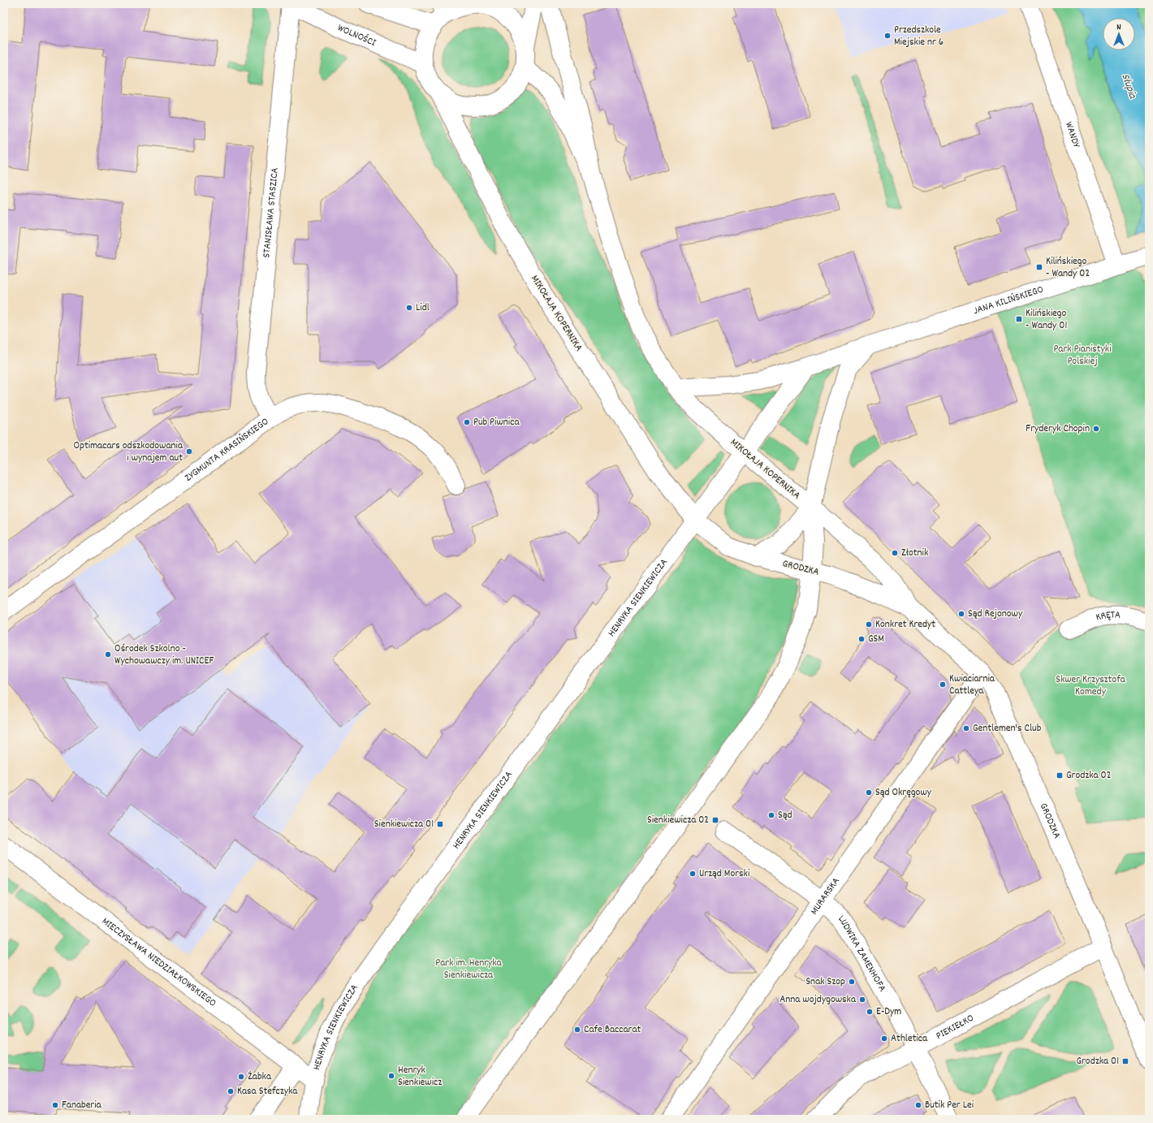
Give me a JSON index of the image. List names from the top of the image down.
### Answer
{
  "streets": {
    "street": [
      "WOLNOŚCI",
      "WANDY",
      "STANISŁAWA STASZICA",
      "JANA KILIŃSKIEGO",
      "MIKOŁAJA KOPERNIKA",
      "ZYGMUNTA KRASIŃSKIEGO",
      "GRODZKA",
      "HENRYKA SIENKIEWICZA",
      "KRĘTA",
      "MURARSKA",
      "LUDWIKA ZAMENHOFA",
      "MIECZYSŁAWA NIEDZIAŁKOWSKIEGO",
      "PIEKIEŁKO"
    ]
  },
  "crossings": [
    ["WOLNOŚCI", "STANISŁAWA STASZICA"],
    ["WOLNOŚCI", "MIKOŁAJA KOPERNIKA"],
    ["WANDY", "JANA KILIŃSKIEGO"],
    ["STANISŁAWA STASZICA", "ZYGMUNTA KRASIŃSKIEGO"],
    ["JANA KILIŃSKIEGO", "MIKOŁAJA KOPERNIKA"],
    ["MIKOŁAJA KOPERNIKA", "GRODZKA"],
    ["MIKOŁAJA KOPERNIKA", "HENRYKA SIENKIEWICZA"],
    ["GRODZKA", "HENRYKA SIENKIEWICZA"],
    ["GRODZKA", "MURARSKA"],
    ["GRODZKA", "PIEKIEŁKO"],
    ["HENRYKA SIENKIEWICZA", "MIECZYSŁAWA NIEDZIAŁKOWSKIEGO"],
    ["MURARSKA", "LUDWIKA ZAMENHOFA"],
    ["LUDWIKA ZAMENHOFA", "PIEKIEŁKO"]
  ],
  "water": ["Słupia"],
  "parks": ["Park Pianistyki Polskiej", "Skwer Krzysztofa Komedy", "Park im. Henryka Sienkiewicza"],
  "places": {
    "other": [
      "Przedszkole Miejskie nr 6",
      "Lidl",
      "Pub Piwnica",
      "Fryderyk Chopin",
      "Optimacars odszkodowania i wynajem aut",
      "Złotnik",
      "Sąd Rejonowy",
      "Konkret Kredyt",
      "GSM",
      "Ośrodek Szkolno - Wychowawczy im. UNICEF",
      "Kwiaciarnia Cattleya",
      "Gentlemen's Club",
      "Sąd Okręgowy",
      "Sąd",
      "Urząd Morski",
      "Snak Szop",
      "Anna wojdygowska",
      "E-Dym",
      "Cafe Baccarat",
      "Athletica",
      "Henryk Sienkiewicz",
      "Żabka",
      "Kasa Stefczyka",
      "Fanaberia",
      "Butik Per Lei"
    ],
    "transit": [
      "Kilińskiego - Wandy 02",
      "Kilińskiego - Wandy 01",
      "Grodzka 02",
      "Sienkiewicza 02",
      "Sienkiewicza 01",
      "Grodzka 01"
    ]
  },
  "north": "top"
}
